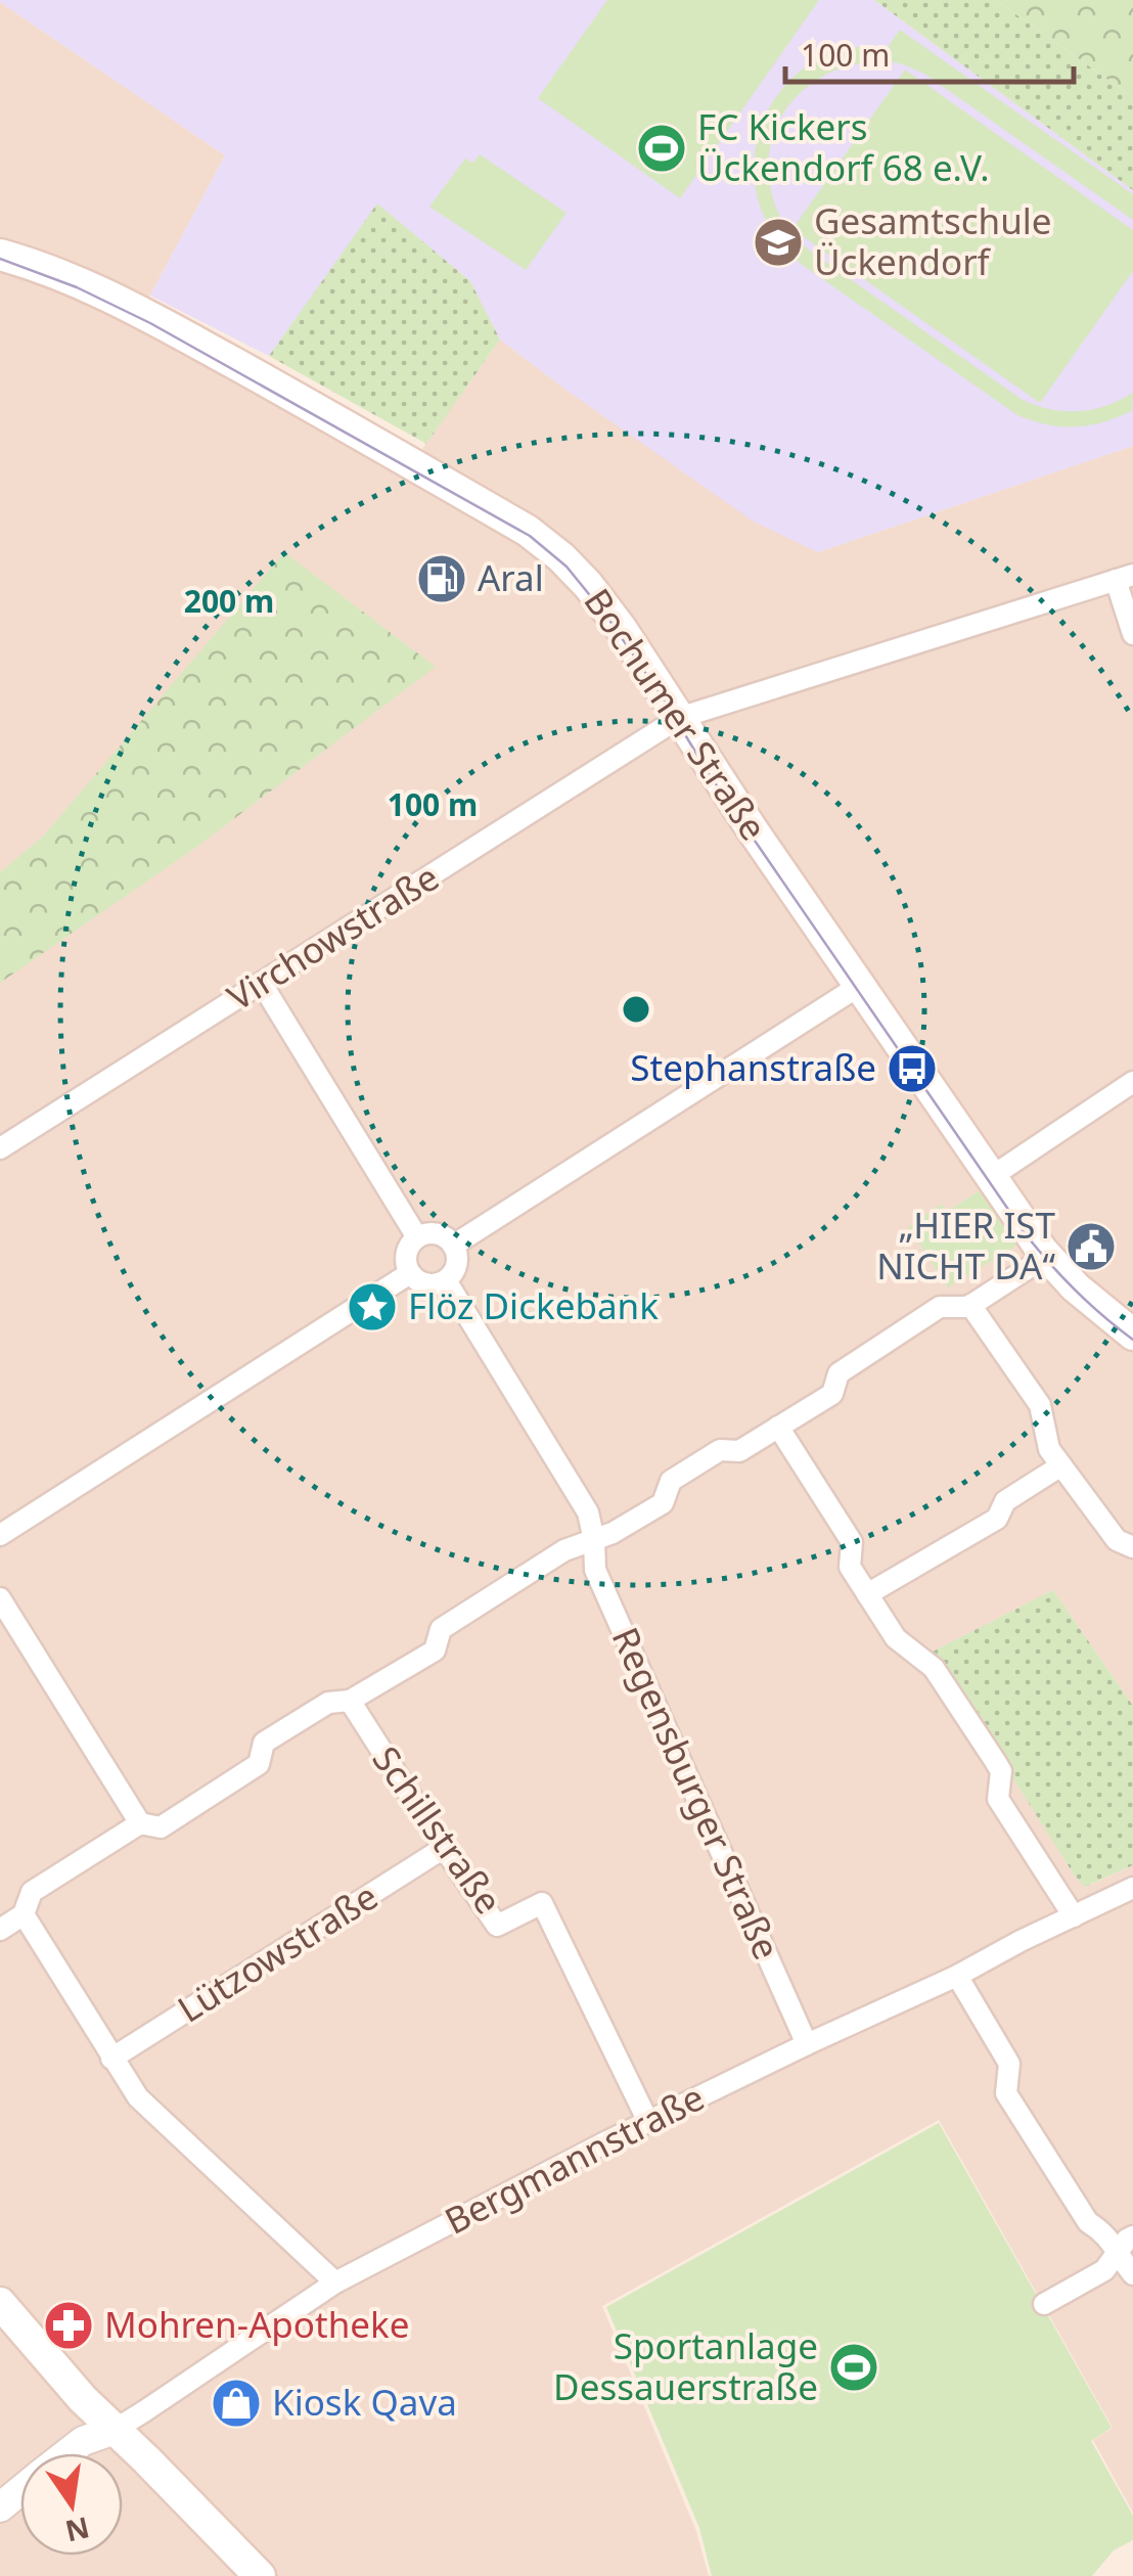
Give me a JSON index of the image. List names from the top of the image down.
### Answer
{
  "streets": {
    "main road": ["Bochumer Straße"],
    "street": [
      "Virchowstraße",
      "Regensburger Straße",
      "Schillstraße",
      "Lützowstraße",
      "Bergmannstraße"
    ]
  },
  "crossings": [
    ["Bochumer Straße", "Virchowstraße"],
    ["Regensburger Straße", "Bergmannstraße"],
    ["Schillstraße", "Lützowstraße"],
    ["Schillstraße", "Bergmannstraße"]
  ],
  "places": {
    "sports": ["FC Kickers Ückendorf 68 e.V.", "Sportanlage Dessauerstraße"],
    "school or university": ["Gesamtschule Ückendorf"],
    "fuel station": ["Aral"],
    "bus stop": ["Stephanstraße"],
    "public building": ["„HIER IST NICHT DA“"],
    "place": ["Flöz Dickebank"],
    "pharmacy": ["Mohren-Apotheke"],
    "shop": ["Kiosk Qava"]
  },
  "scale_bar": "100 m",
  "north": "bottom",
  "rings": ["200 m", "100 m"]
}
